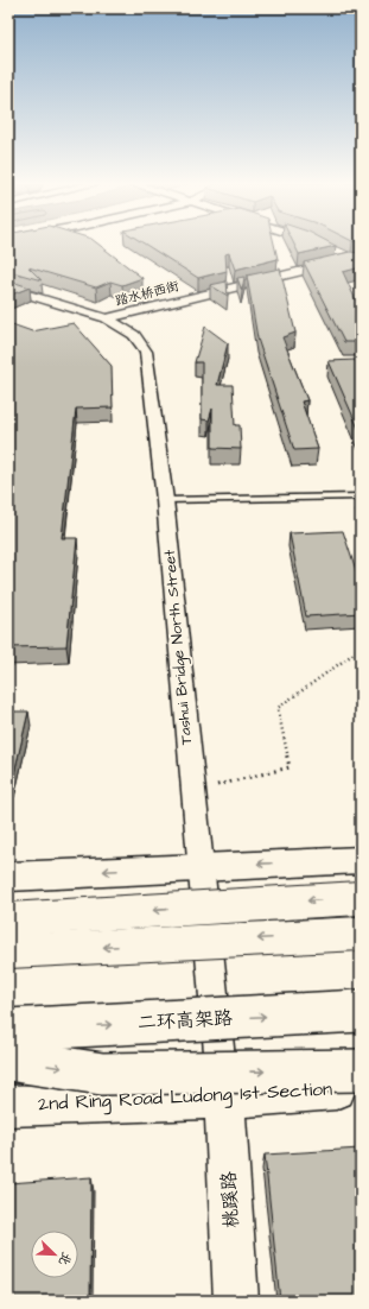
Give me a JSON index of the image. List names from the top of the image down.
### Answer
{
  "streets": {
    "main road": ["二环高架路", "2nd Ring Road Ludong 1st Section", "桃蹊路"],
    "street": ["踏水桥西街", "Tashui Bridge North Street"]
  },
  "crossings": [
    ["踏水桥西街", "Tashui Bridge North Street"],
    ["Tashui Bridge North Street", "2nd Ring Road Ludong 1st Section"],
    ["Tashui Bridge North Street", "桃蹊路"],
    ["2nd Ring Road Ludong 1st Section", "桃蹊路"]
  ],
  "north": "bottom right"
}
